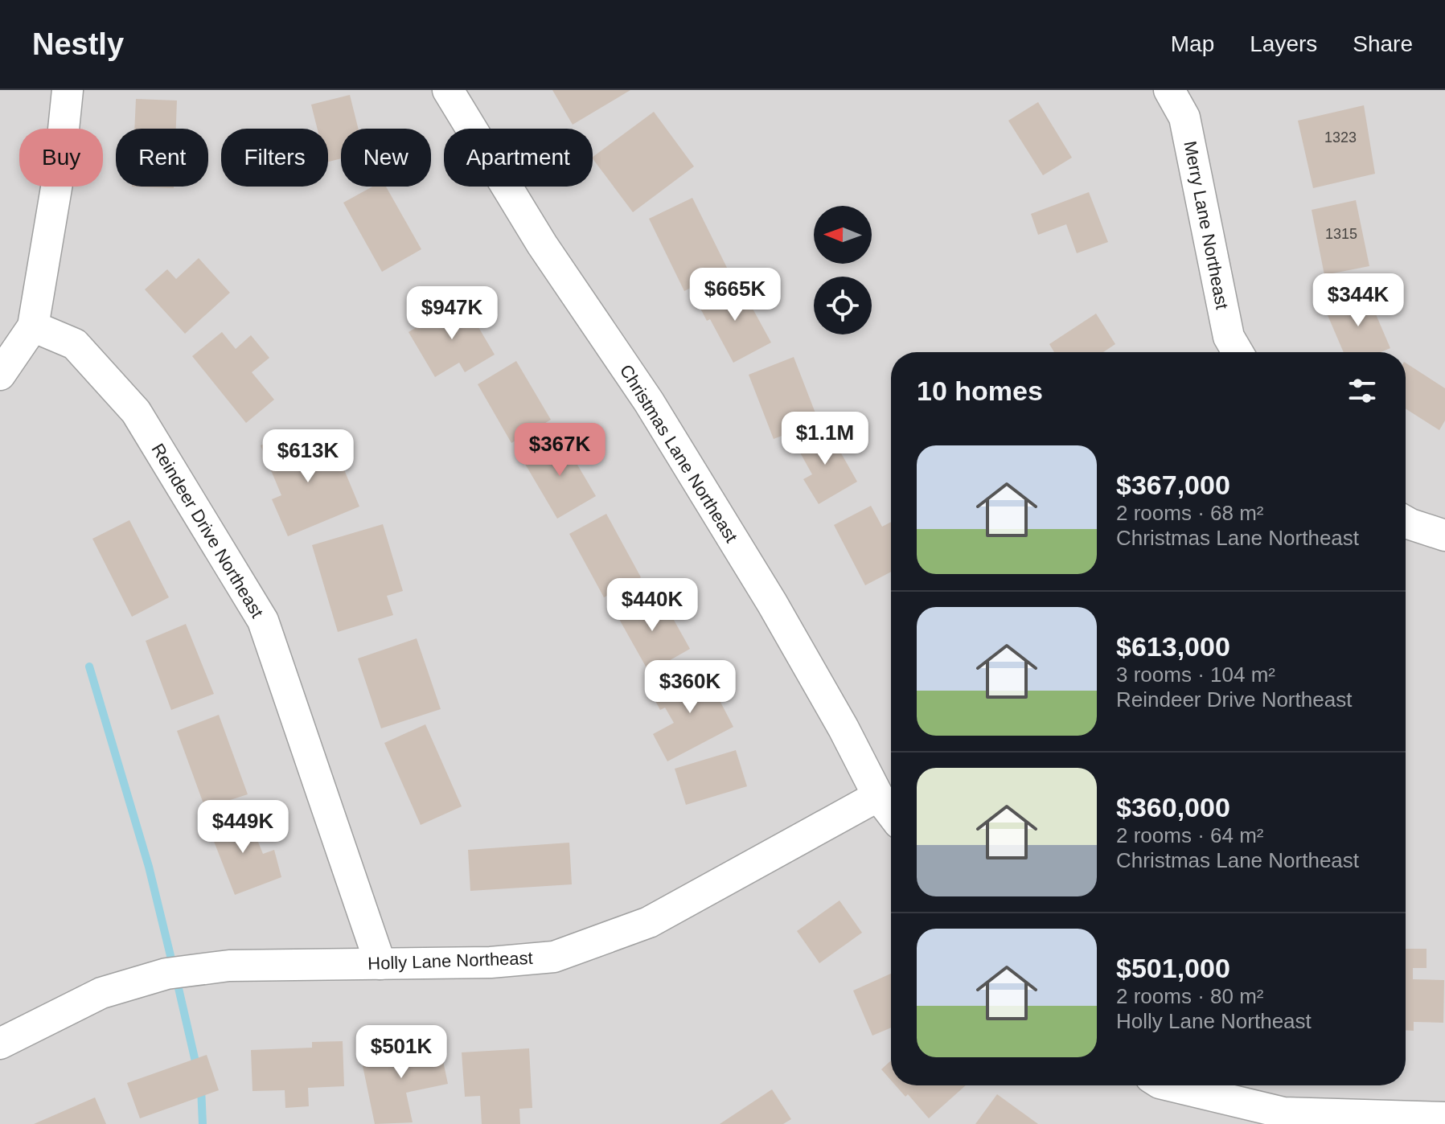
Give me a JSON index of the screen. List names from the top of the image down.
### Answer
{
  "streets": {
    "street": [
      "Merry Lane Northeast",
      "Christmas Lane Northeast",
      "Reindeer Drive Northeast",
      "Holly Lane Northeast"
    ]
  },
  "crossings": [
    ["Christmas Lane Northeast", "Holly Lane Northeast"],
    ["Reindeer Drive Northeast", "Holly Lane Northeast"]
  ],
  "house_numbers": ["1323", "1315"],
  "north": "left",
  "page": {
    "header": "Nestly",
    "nav": ["Map", "Layers", "Share"],
    "chip": [
      "Buy",
      "Rent",
      "Filters",
      "New",
      "Apartment"
    ],
    "price": [
      "$665K",
      "$344K",
      "$947K",
      "$1.1M",
      "$367K",
      "$613K",
      "$440K",
      "$360K",
      "$449K",
      "$501K"
    ],
    "heading": "10 homes",
    "list": [
      {
        "name": "$367,000",
        "note": "2 rooms · 68 m² · Christmas Lane Northeast"
      },
      {
        "name": "$613,000",
        "note": "3 rooms · 104 m² · Reindeer Drive Northeast"
      },
      {
        "name": "$360,000",
        "note": "2 rooms · 64 m² · Christmas Lane Northeast"
      },
      {
        "name": "$501,000",
        "note": "2 rooms · 80 m² · Holly Lane Northeast"
      }
    ]
  }
}
